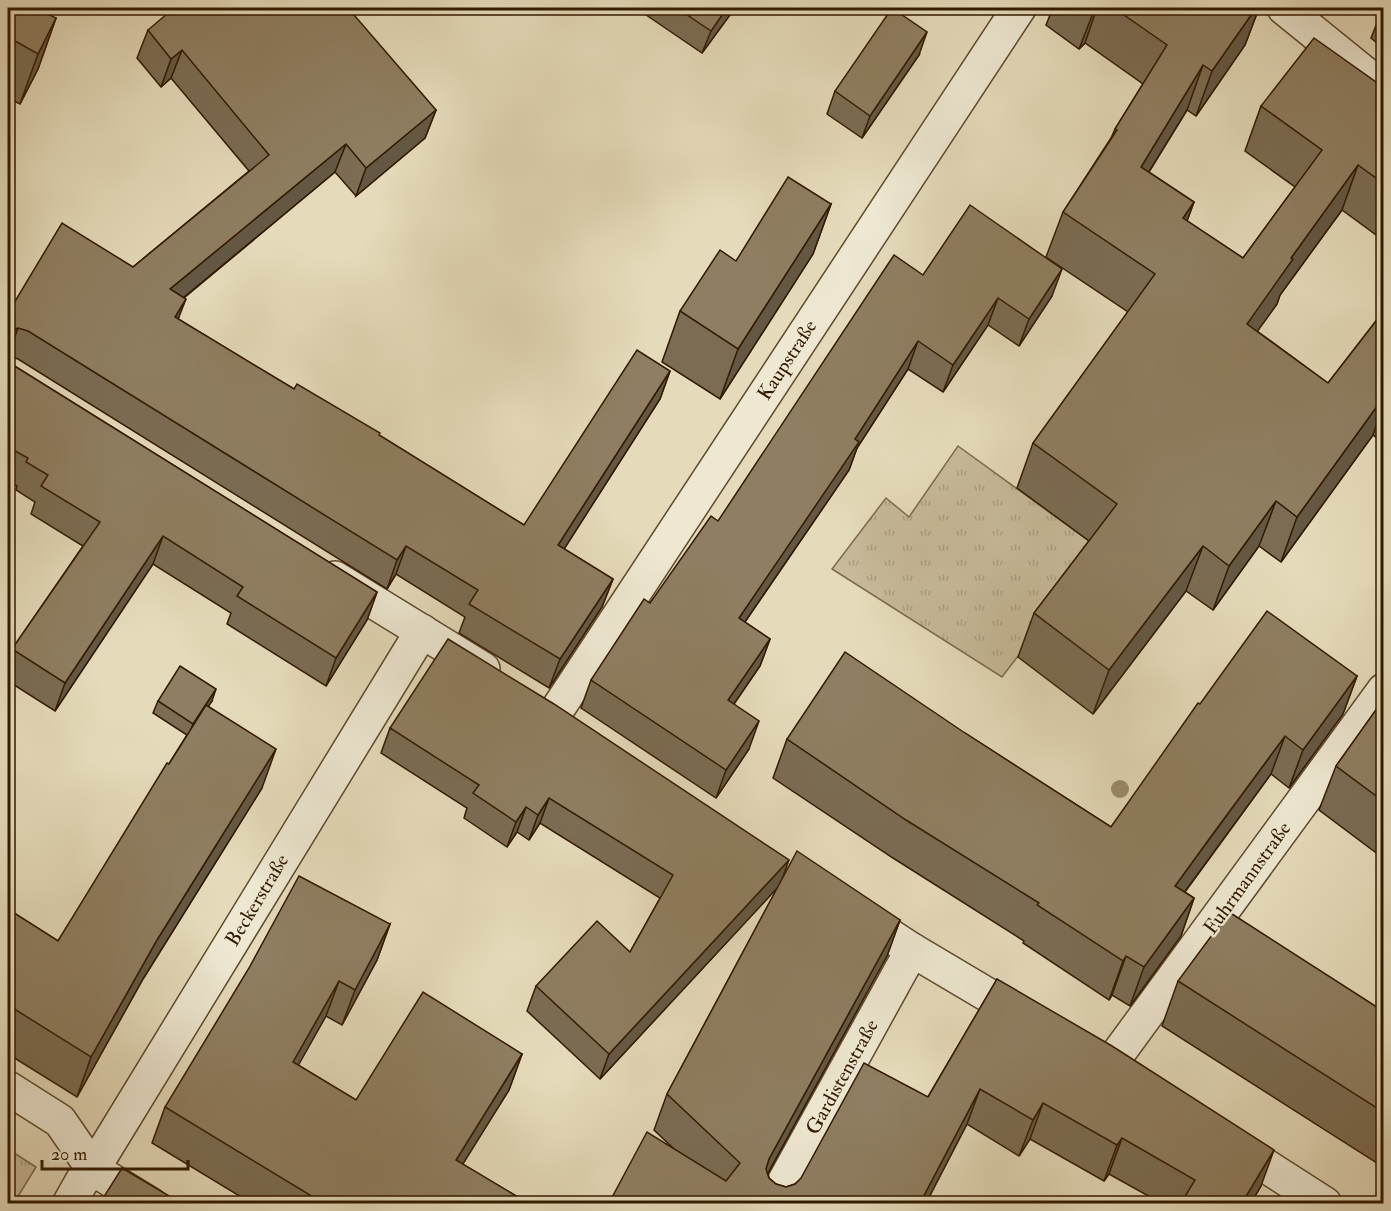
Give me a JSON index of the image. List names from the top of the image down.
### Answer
{
  "streets": {
    "street": [
      "Kaupstraße",
      "Fuhrmannstraße",
      "Beckerstraße",
      "Gardistenstraße"
    ]
  },
  "crossings": [
    ["Kaupstraße", "Beckerstraße"]
  ],
  "scale_bar": "20 m"
}
